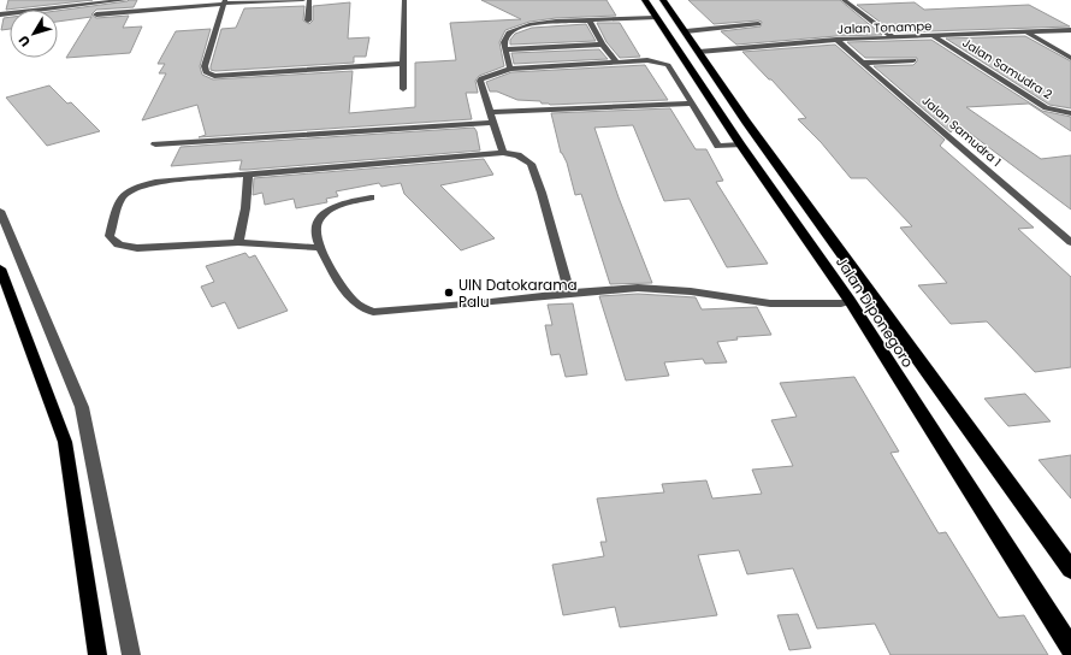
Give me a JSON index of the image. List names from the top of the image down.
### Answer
{
  "streets": {
    "highway": ["Jalan Diponegoro"],
    "street": ["Jalan Tonampe", "Jalan Samudra 2", "Jalan Samudra 1"]
  },
  "crossings": [
    ["Jalan Tonampe", "Jalan Samudra 2"],
    ["Jalan Tonampe", "Jalan Samudra 1"],
    ["Jalan Tonampe", "Jalan Diponegoro"]
  ],
  "places": ["UIN Datokarama Palu"],
  "north": "bottom left"
}
